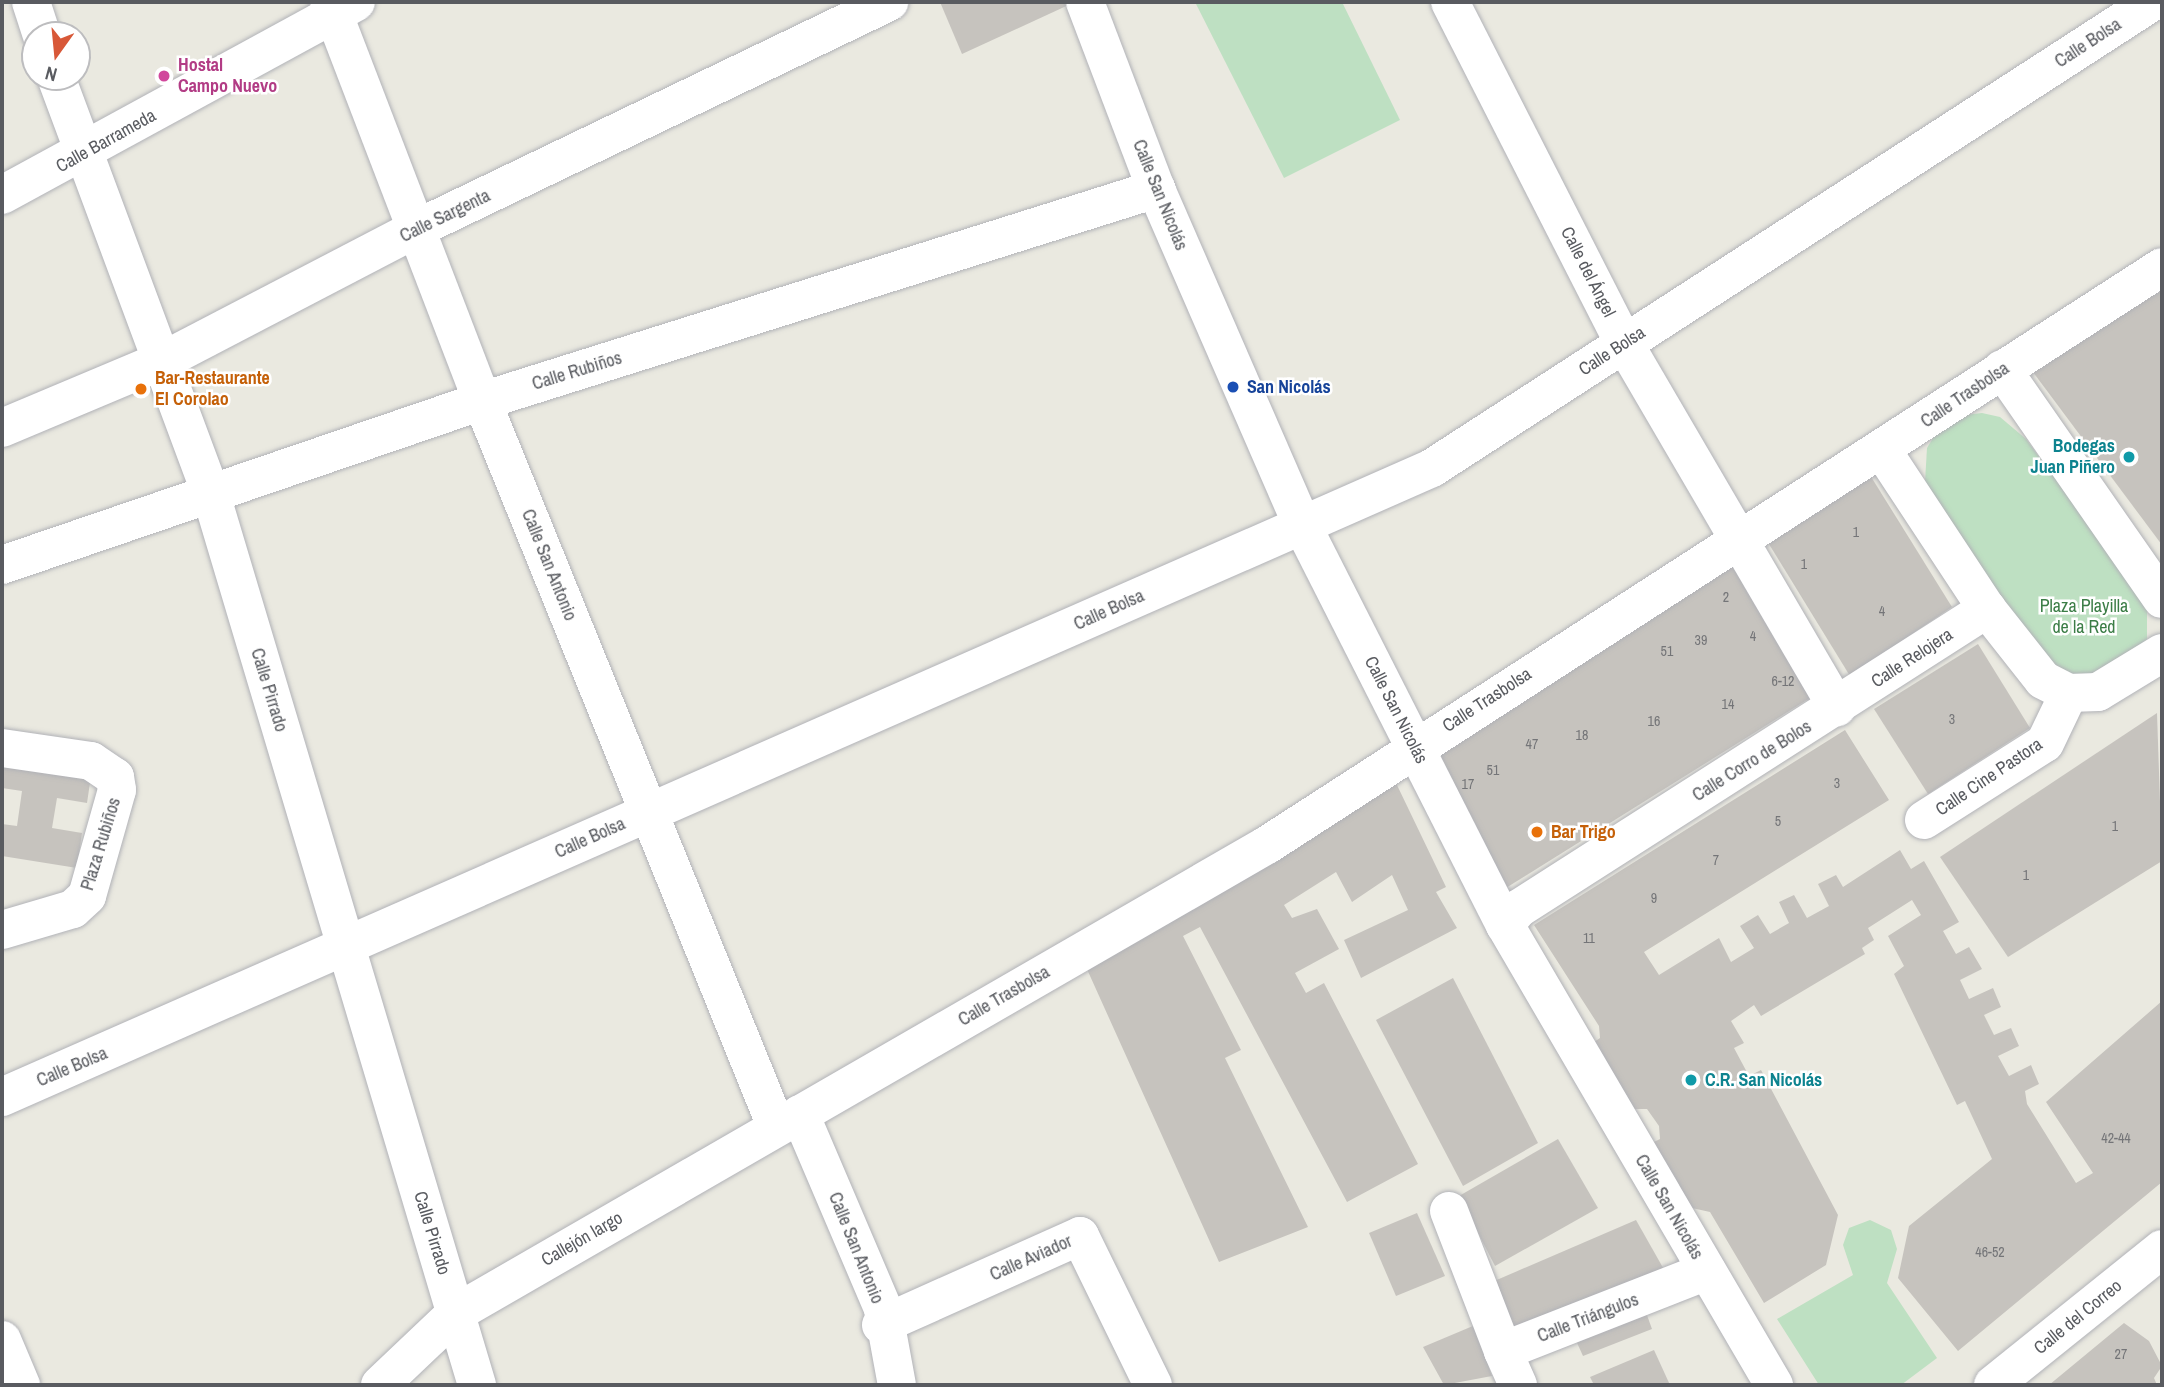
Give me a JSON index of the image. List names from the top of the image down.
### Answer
{
  "streets": {
    "street": [
      "Calle Bolsa",
      "Calle Barrameda",
      "Calle San Nicolás",
      "Calle Sargenta",
      "Calle del Ángel",
      "Calle Rubiños",
      "Calle Trasbolsa",
      "Calle San Antonio",
      "Calle Relojera",
      "Calle Pirrado",
      "Calle Corro de Bolos",
      "Calle Cine Pastora",
      "Plaza Rubiños",
      "Callejón largo",
      "Calle Aviador",
      "Calle del Correo",
      "Calle Triángulos"
    ]
  },
  "crossings": [
    ["Calle Bolsa", "Calle San Nicolás"],
    ["Calle Bolsa", "Calle del Ángel"],
    ["Calle Bolsa", "Calle San Antonio"],
    ["Calle Bolsa", "Calle Pirrado"],
    ["Calle Barrameda", "Calle San Antonio"],
    ["Calle Barrameda", "Calle Pirrado"],
    ["Calle San Nicolás", "Calle Rubiños"],
    ["Calle San Nicolás", "Calle Trasbolsa"],
    ["Calle San Nicolás", "Calle Corro de Bolos"],
    ["Calle San Nicolás", "Calle Triángulos"],
    ["Calle Sargenta", "Calle San Antonio"],
    ["Calle Sargenta", "Calle Pirrado"],
    ["Calle del Ángel", "Calle Trasbolsa"],
    ["Calle Rubiños", "Calle San Antonio"],
    ["Calle Rubiños", "Calle Pirrado"],
    ["Calle Trasbolsa", "Calle San Antonio"],
    ["Calle Trasbolsa", "Callejón largo"],
    ["Calle San Antonio", "Callejón largo"],
    ["Calle San Antonio", "Calle Aviador"],
    ["Calle Relojera", "Calle Corro de Bolos"],
    ["Calle Pirrado", "Callejón largo"]
  ],
  "parks": ["Plaza Playilla de la Red"],
  "places": [
    "Hostal Campo Nuevo",
    "San Nicolás",
    "Bar-Restaurante El Corolao",
    "Bodegas Juan Piñero",
    "Bar Trigo",
    "C.R. San Nicolás"
  ],
  "house_numbers": [
    "1",
    "1",
    "2",
    "4",
    "4",
    "39",
    "51",
    "6-12",
    "14",
    "3",
    "16",
    "18",
    "47",
    "51",
    "3",
    "17",
    "5",
    "1",
    "7",
    "1",
    "9",
    "11",
    "42-44",
    "46-52",
    "27"
  ],
  "north": "bottom"
}
